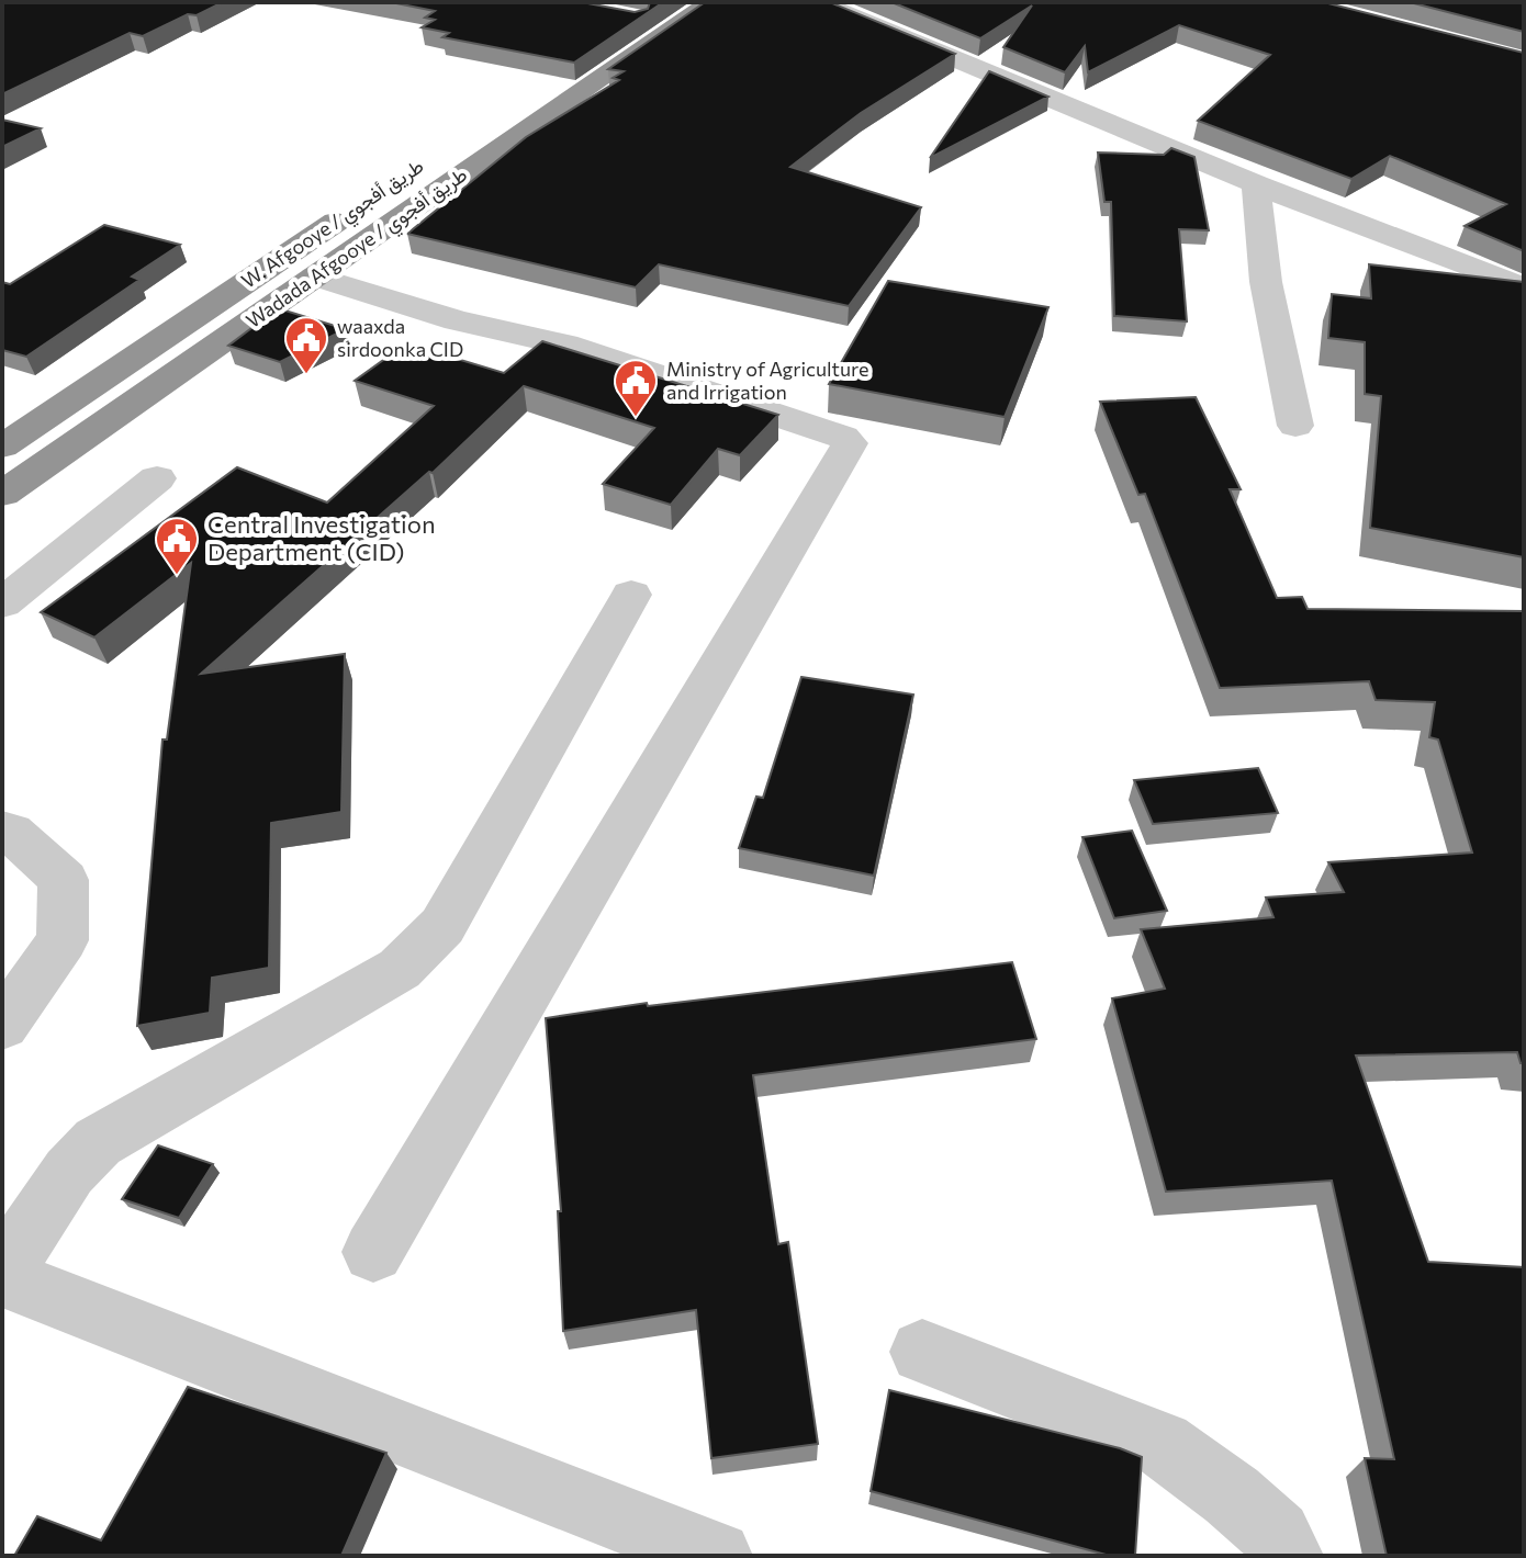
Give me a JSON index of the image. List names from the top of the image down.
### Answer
{
  "streets": {
    "highway": ["W. Afgooye / طريق أفجوي", "Wadada Afgooye / طريق أفجوي"]
  },
  "places": {
    "public building": ["waaxda sirdoonka CID", "Ministry of Agriculture and Irrigation", "Central Investigation Department (CID)"]
  }
}
